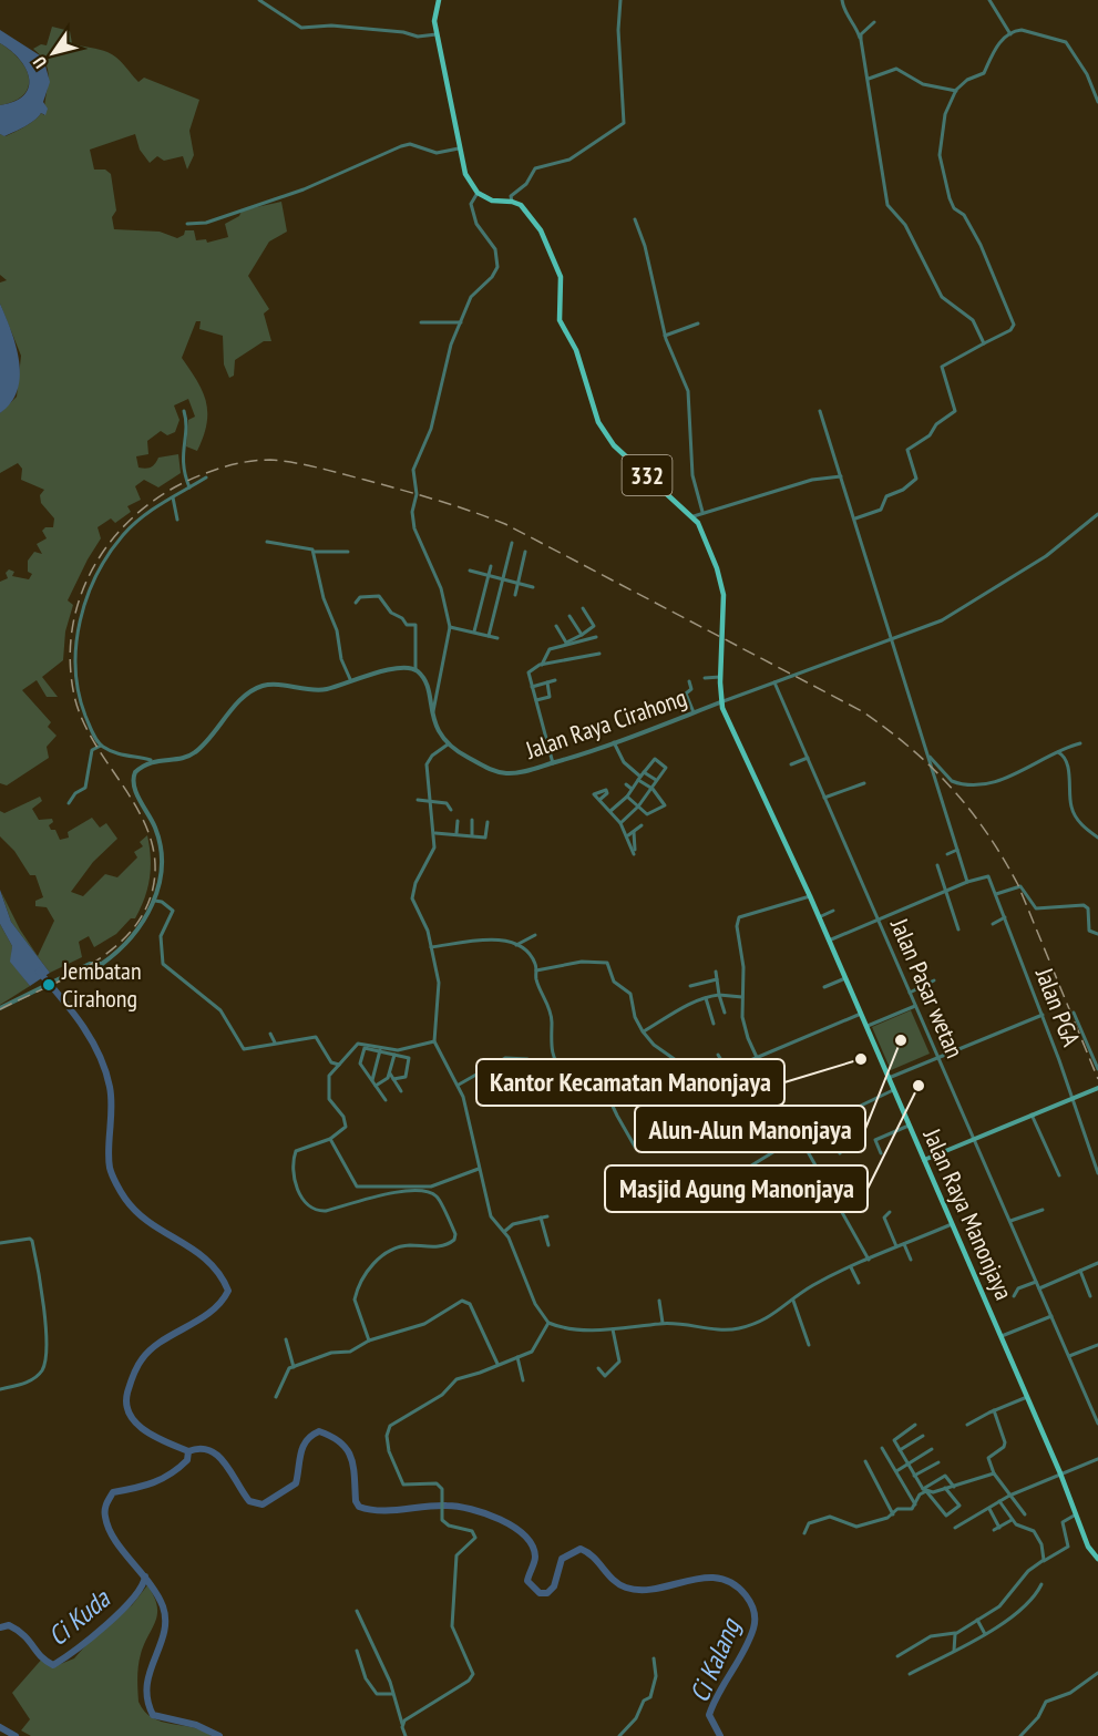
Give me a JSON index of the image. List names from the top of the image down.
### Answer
{
  "streets": {
    "main road": ["332", "Jalan Raya Manonjaya"],
    "street": ["Jalan Raya Cirahong", "Jalan Pasar wetan", "Jalan PGA"]
  },
  "crossings": [
    ["332", "Jalan Raya Cirahong"],
    ["332", "Jalan Raya Manonjaya"],
    ["Jalan Raya Cirahong", "Jalan Raya Manonjaya"]
  ],
  "water": ["Ci Kuda", "Ci Kalang"],
  "places": [
    "Jembatan Cirahong",
    "Alun-Alun Manonjaya",
    "Kantor Kecamatan Manonjaya",
    "Masjid Agung Manonjaya"
  ],
  "north": "bottom left"
}
